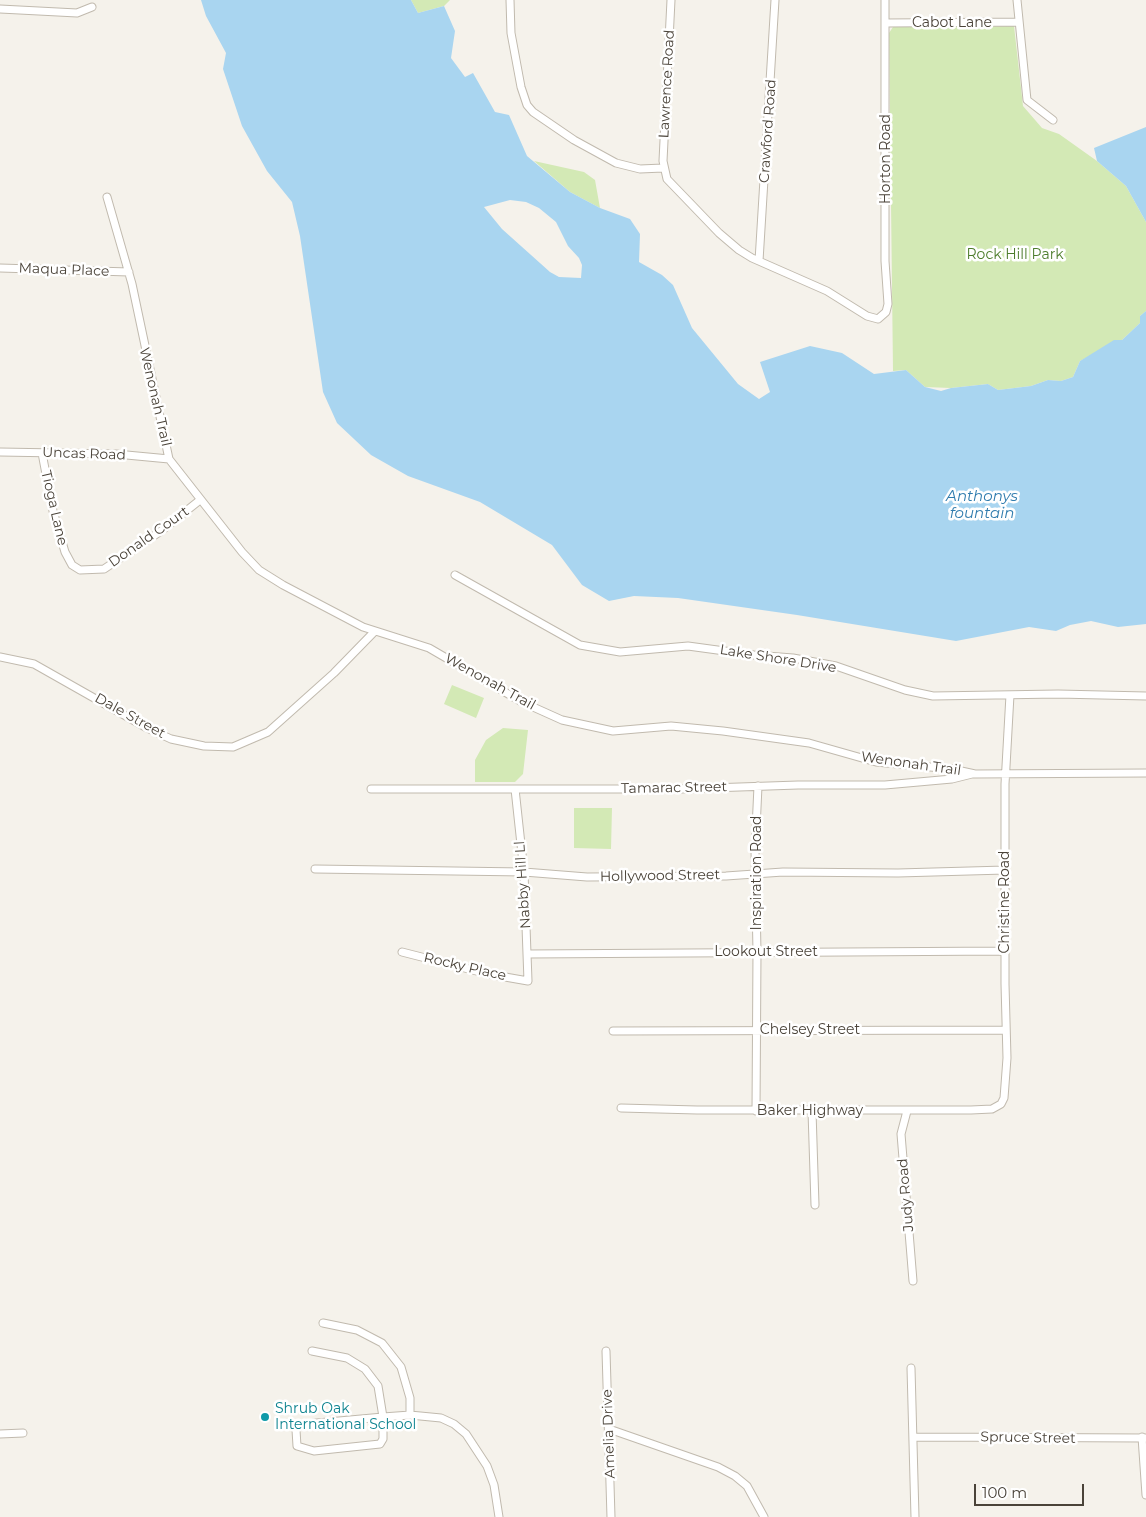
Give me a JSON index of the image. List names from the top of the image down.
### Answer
{
  "streets": {
    "street": [
      "Cabot Lane",
      "Lawrence Road",
      "Crawford Road",
      "Horton Road",
      "Maqua Place",
      "Wenonah Trail",
      "Uncas Road",
      "Tioga Lane",
      "Donald Court",
      "Lake Shore Drive",
      "Dale Street",
      "Tamarac Street",
      "Inspiration Road",
      "Hollywood Street",
      "Nabby Hill Ll",
      "Christine Road",
      "Lookout Street",
      "Rocky Place",
      "Chelsey Street",
      "Baker Highway",
      "Judy Road",
      "Amelia Drive",
      "Spruce Street"
    ]
  },
  "crossings": [
    ["Cabot Lane", "Horton Road"],
    ["Crawford Road", "Horton Road"],
    ["Maqua Place", "Wenonah Trail"],
    ["Wenonah Trail", "Uncas Road"],
    ["Wenonah Trail", "Donald Court"],
    ["Wenonah Trail", "Dale Street"],
    ["Wenonah Trail", "Tamarac Street"],
    ["Wenonah Trail", "Christine Road"],
    ["Uncas Road", "Tioga Lane"],
    ["Tioga Lane", "Donald Court"],
    ["Lake Shore Drive", "Christine Road"],
    ["Tamarac Street", "Inspiration Road"],
    ["Tamarac Street", "Nabby Hill Ll"],
    ["Inspiration Road", "Hollywood Street"],
    ["Inspiration Road", "Lookout Street"],
    ["Inspiration Road", "Chelsey Street"],
    ["Inspiration Road", "Baker Highway"],
    ["Hollywood Street", "Nabby Hill Ll"],
    ["Hollywood Street", "Christine Road"],
    ["Nabby Hill Ll", "Lookout Street"],
    ["Nabby Hill Ll", "Rocky Place"],
    ["Christine Road", "Lookout Street"],
    ["Christine Road", "Chelsey Street"],
    ["Christine Road", "Baker Highway"],
    ["Baker Highway", "Judy Road"]
  ],
  "water": ["Anthonys fountain"],
  "parks": ["Rock Hill Park"],
  "places": ["Shrub Oak International School"],
  "scale_bar": "100 m"
}
